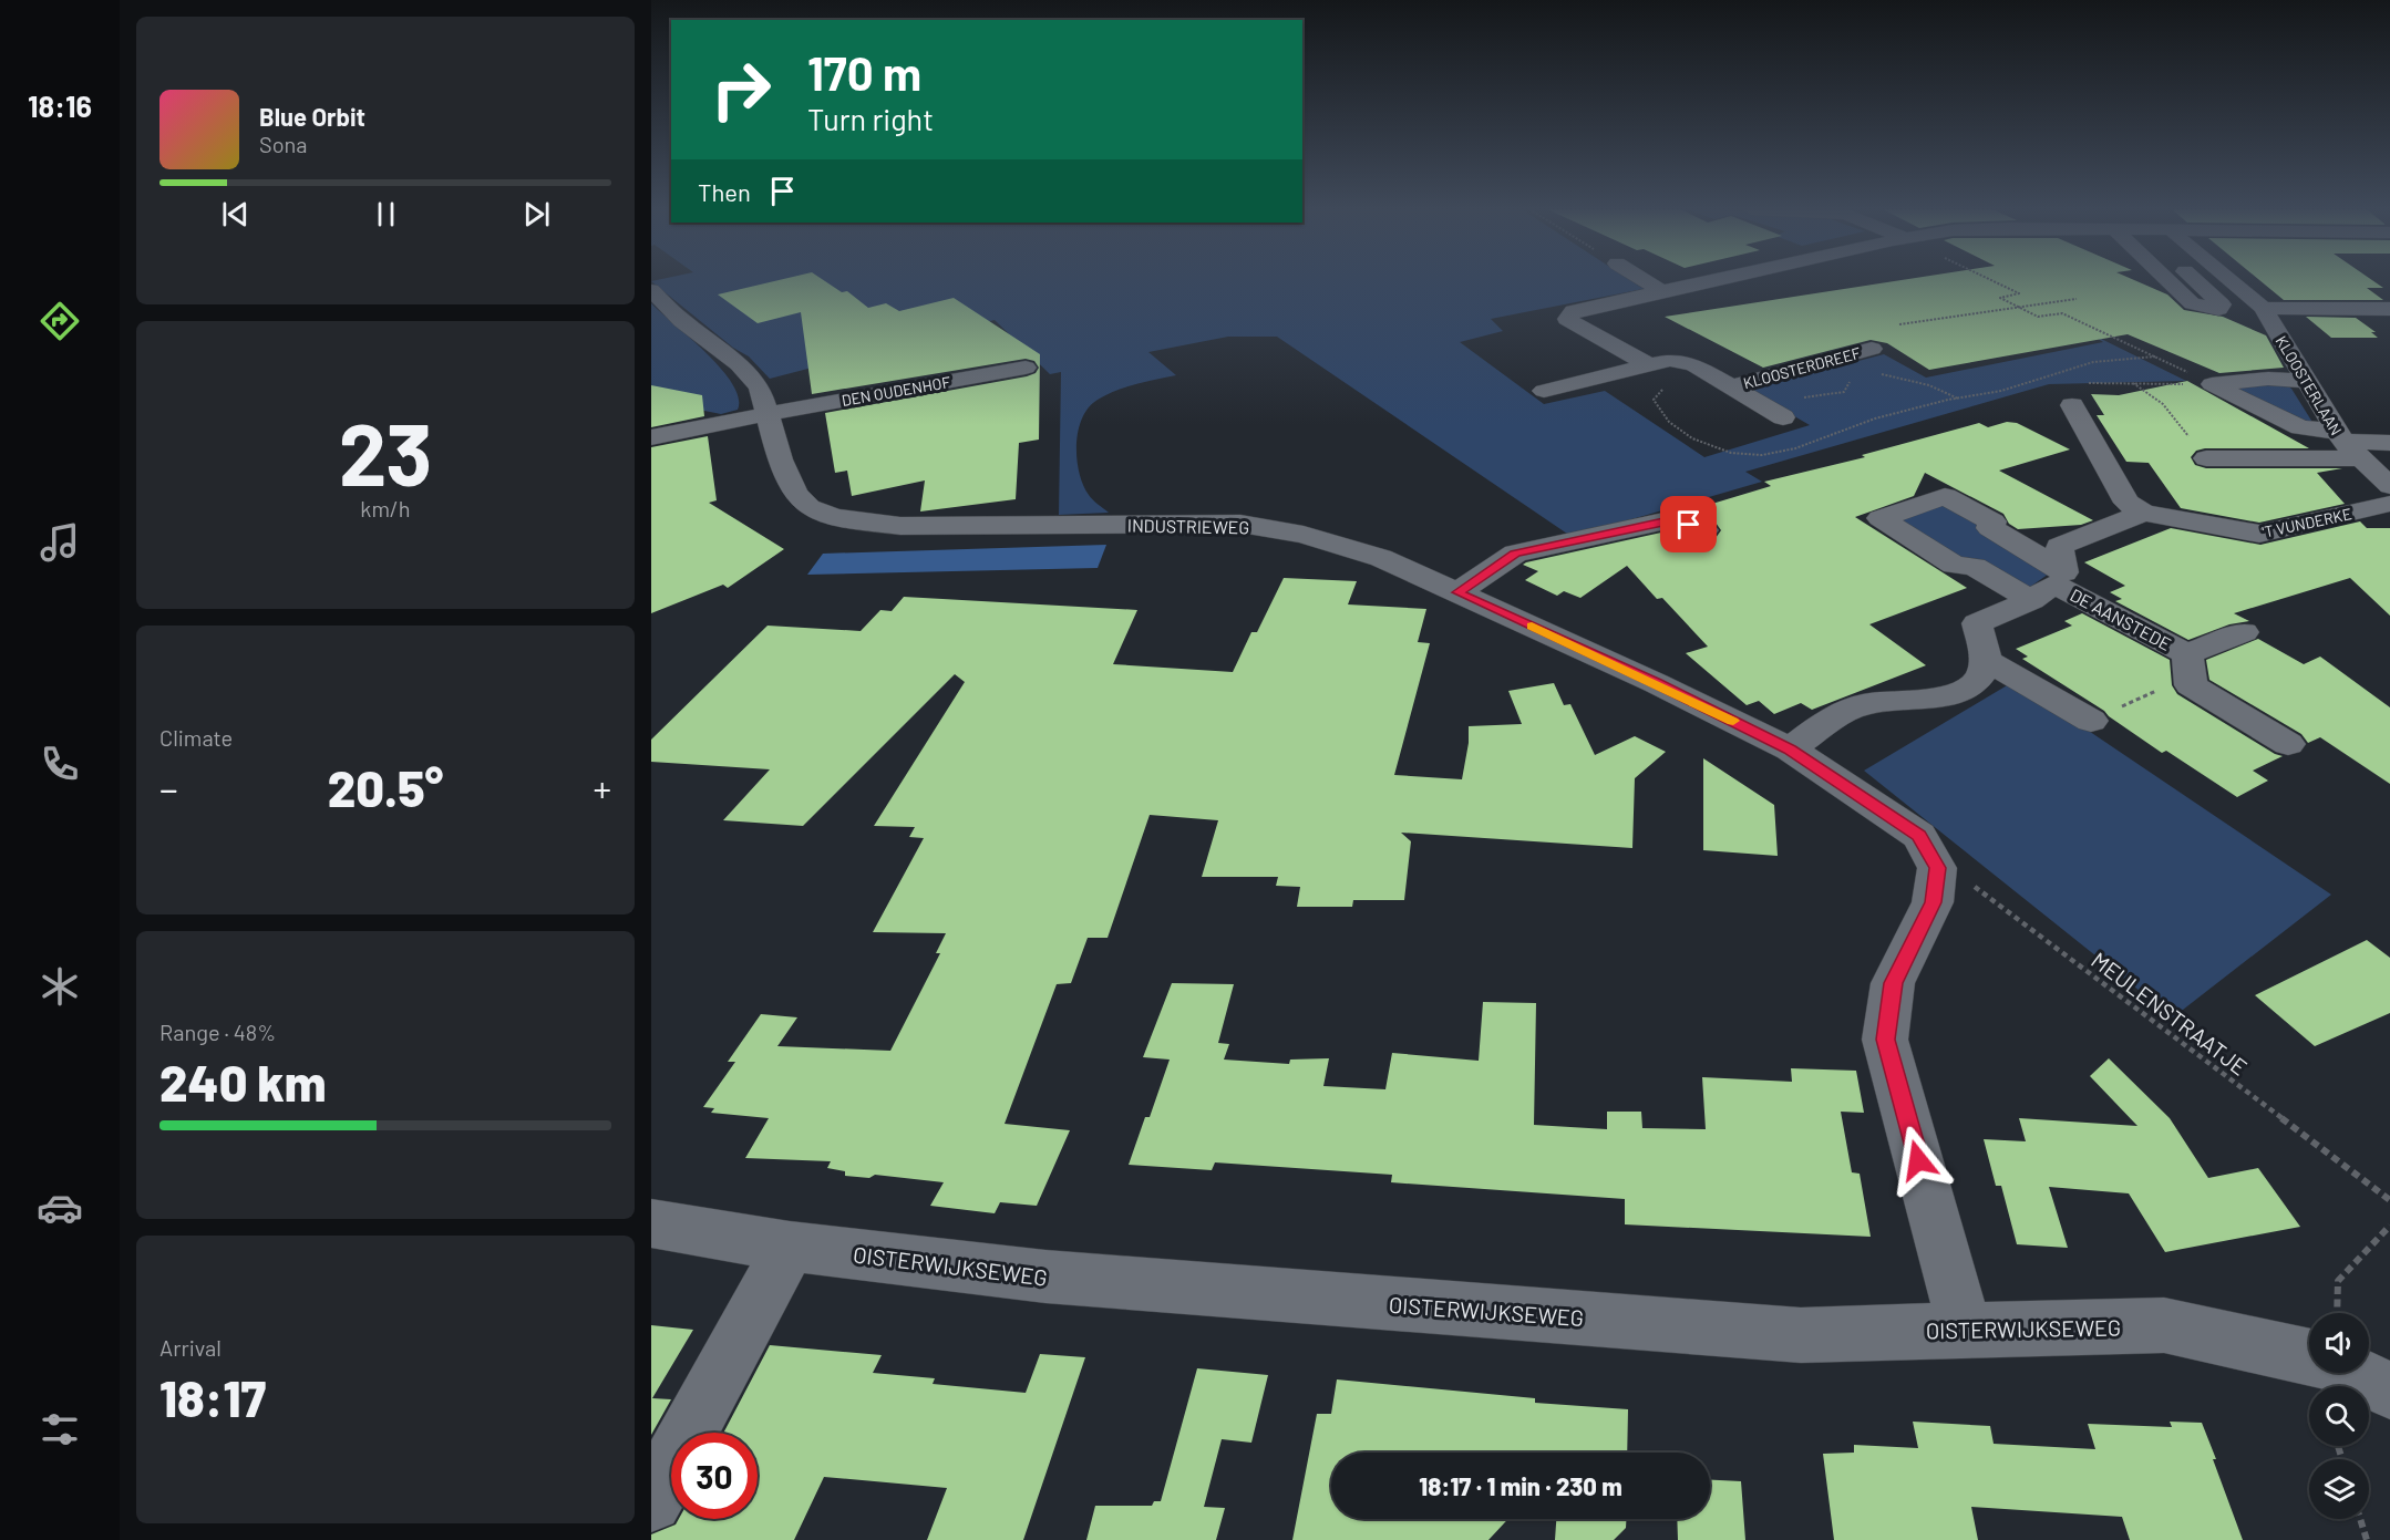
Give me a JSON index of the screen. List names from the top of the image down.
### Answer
{
  "streets": {
    "street": [
      "KLOOSTERDREEF",
      "KLOOSTERLAAN",
      "DEN OUDENHOF",
      "'T VUNDERKE",
      "INDUSTRIEWEG",
      "DE AANSTEDE",
      "OISTERWIJKSEWEG"
    ],
    "path": ["MEULENSTRAATJE"]
  },
  "crossings": [
    ["DEN OUDENHOF", "INDUSTRIEWEG"],
    ["INDUSTRIEWEG", "MEULENSTRAATJE"]
  ],
  "page": {
    "tabs": "18:16",
    "turn": ["170 m", "Turn right"],
    "song": ["Blue Orbit", "Sona"],
    "then": "Then",
    "tile": [
      ["23", "km/h"],
      "Climate",
      ["Range · 48%", "240 km"],
      ["Arrival", "18:17"]
    ],
    "heat": ["−", "20.5°", "+"],
    "limit": "30",
    "trip": "18:17 · 1 min · 230 m"
  }
}
